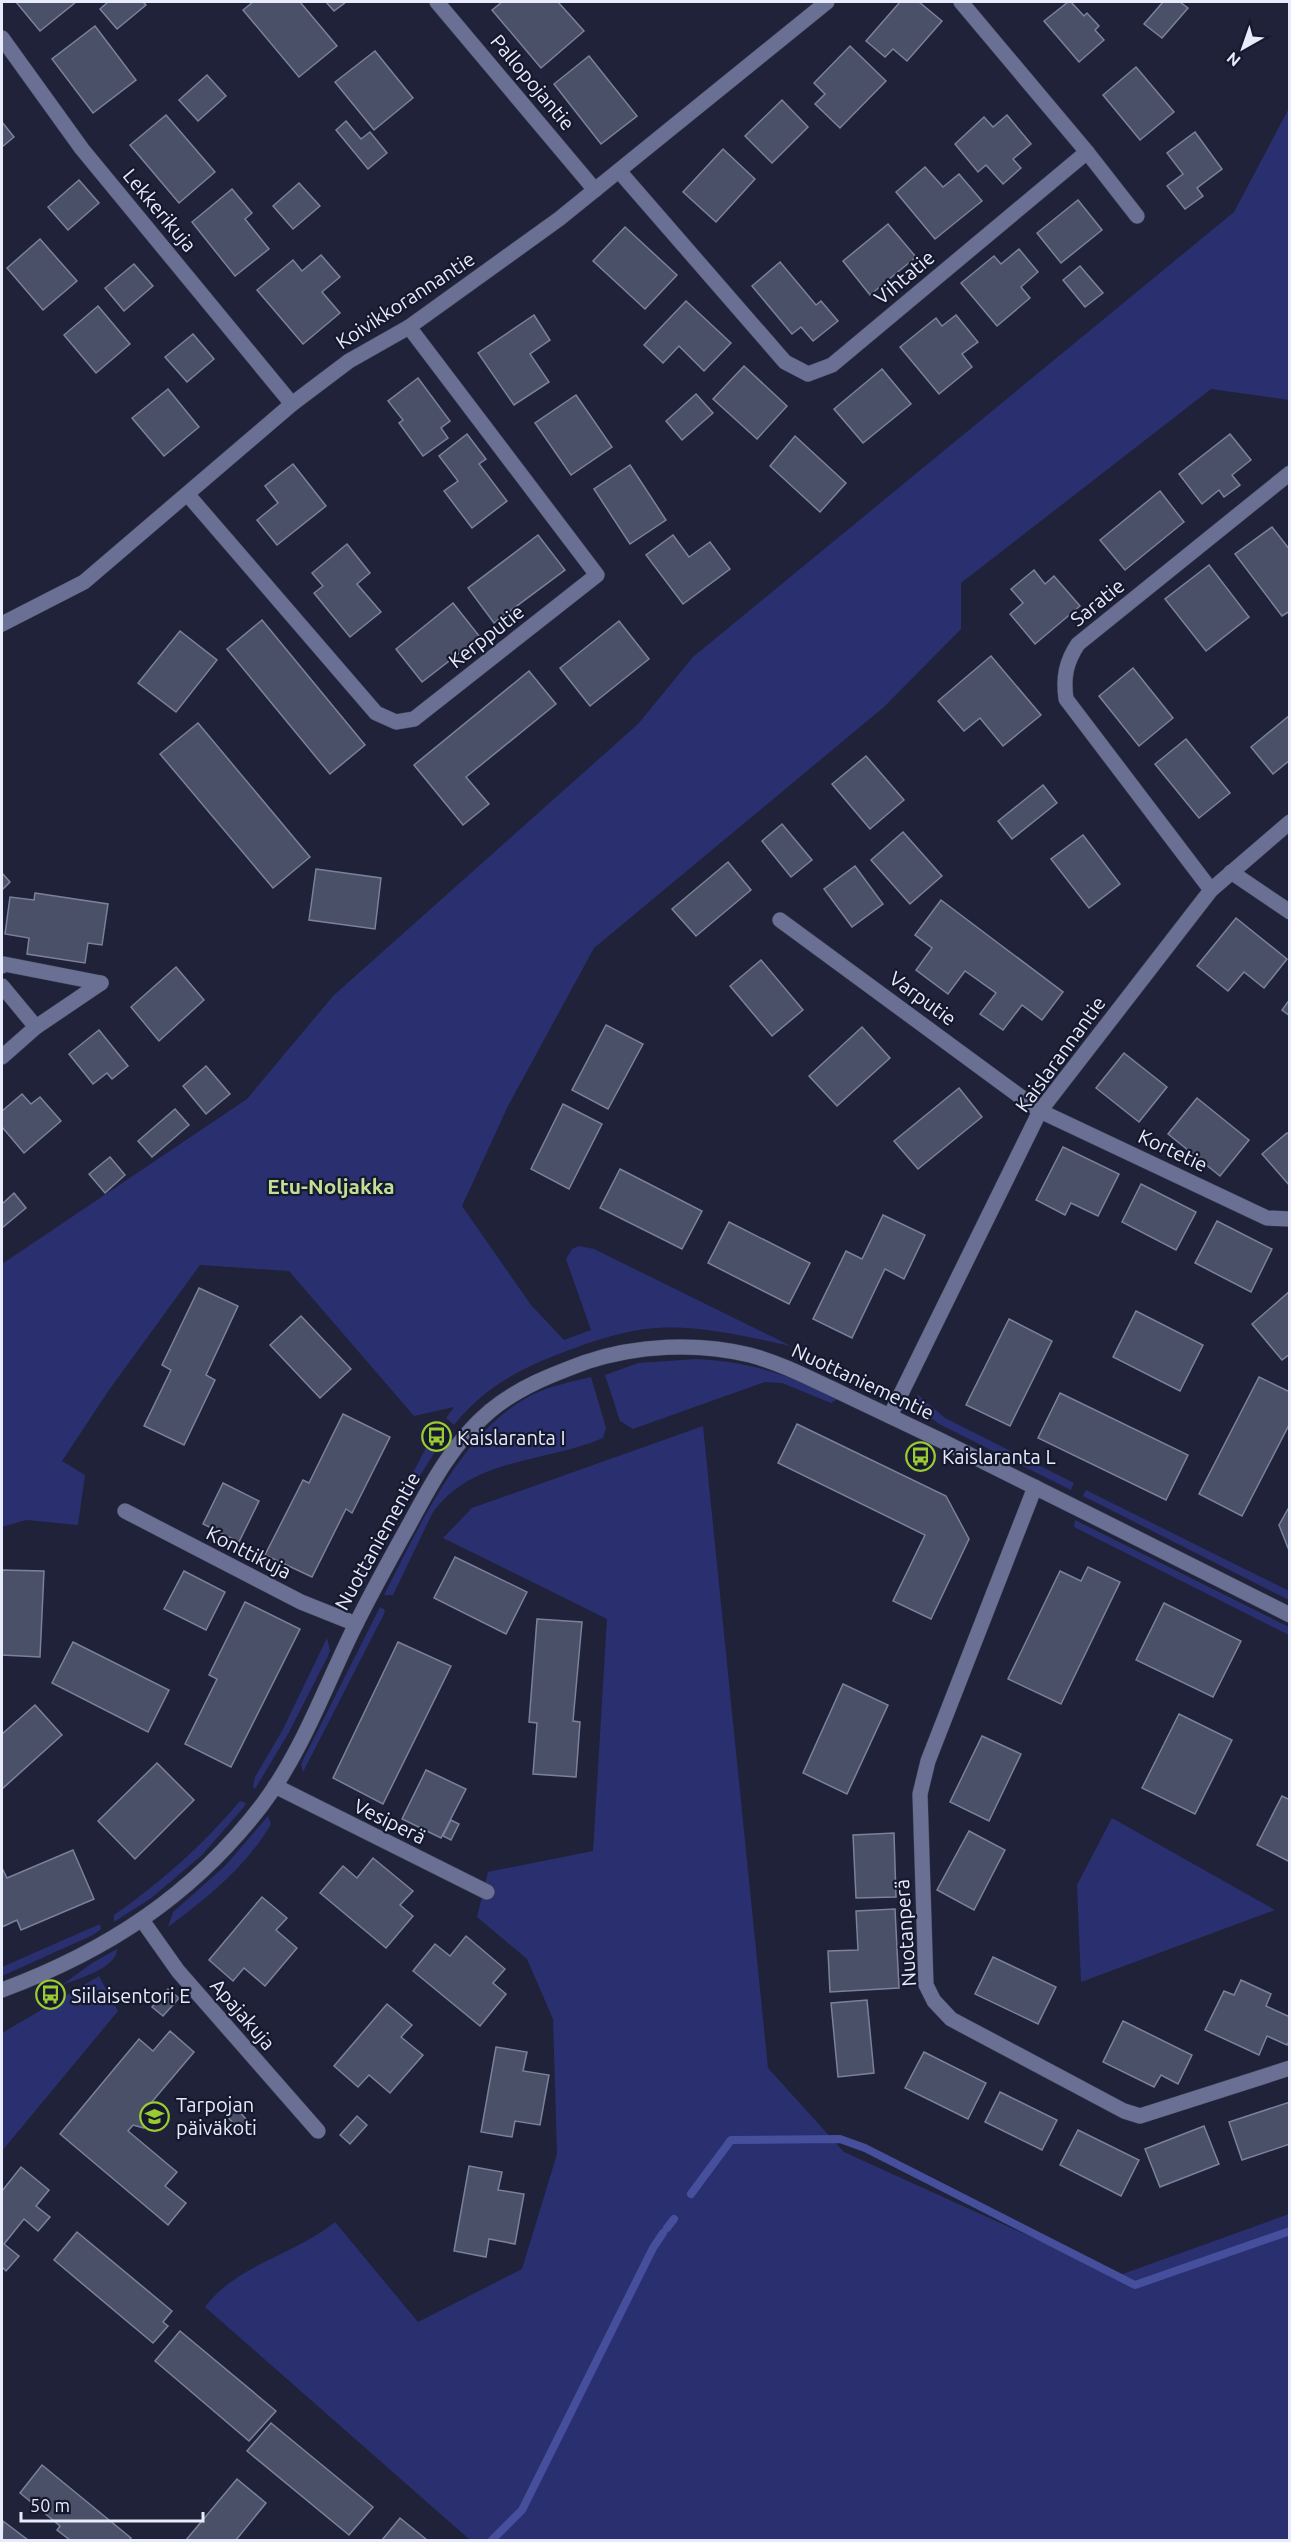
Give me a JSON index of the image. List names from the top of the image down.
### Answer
{
  "streets": {
    "street": [
      "Pallopojantie",
      "Lekkerikuja",
      "Vihtatie",
      "Koivikkorannantie",
      "Saratie",
      "Kerpputie",
      "Varputie",
      "Kaislarannantie",
      "Kortetie",
      "Nuottaniementie",
      "Konttikuja",
      "Vesiperä",
      "Nuotanperä",
      "Apajakuja"
    ]
  },
  "crossings": [
    ["Pallopojantie", "Koivikkorannantie"],
    ["Lekkerikuja", "Koivikkorannantie"],
    ["Vihtatie", "Koivikkorannantie"],
    ["Koivikkorannantie", "Kerpputie"],
    ["Saratie", "Kaislarannantie"],
    ["Varputie", "Kaislarannantie"],
    ["Varputie", "Kortetie"],
    ["Kaislarannantie", "Kortetie"],
    ["Kaislarannantie", "Nuottaniementie"],
    ["Nuottaniementie", "Konttikuja"],
    ["Nuottaniementie", "Vesiperä"],
    ["Nuottaniementie", "Nuotanperä"],
    ["Nuottaniementie", "Apajakuja"]
  ],
  "districts": ["Etu-Noljakka"],
  "places": {
    "bus stop": ["Kaislaranta I", "Kaislaranta L", "Siilaisentori E"],
    "school or university": ["Tarpojan päiväkoti"]
  },
  "scale_bar": "50 m",
  "north": "bottom left"
}
